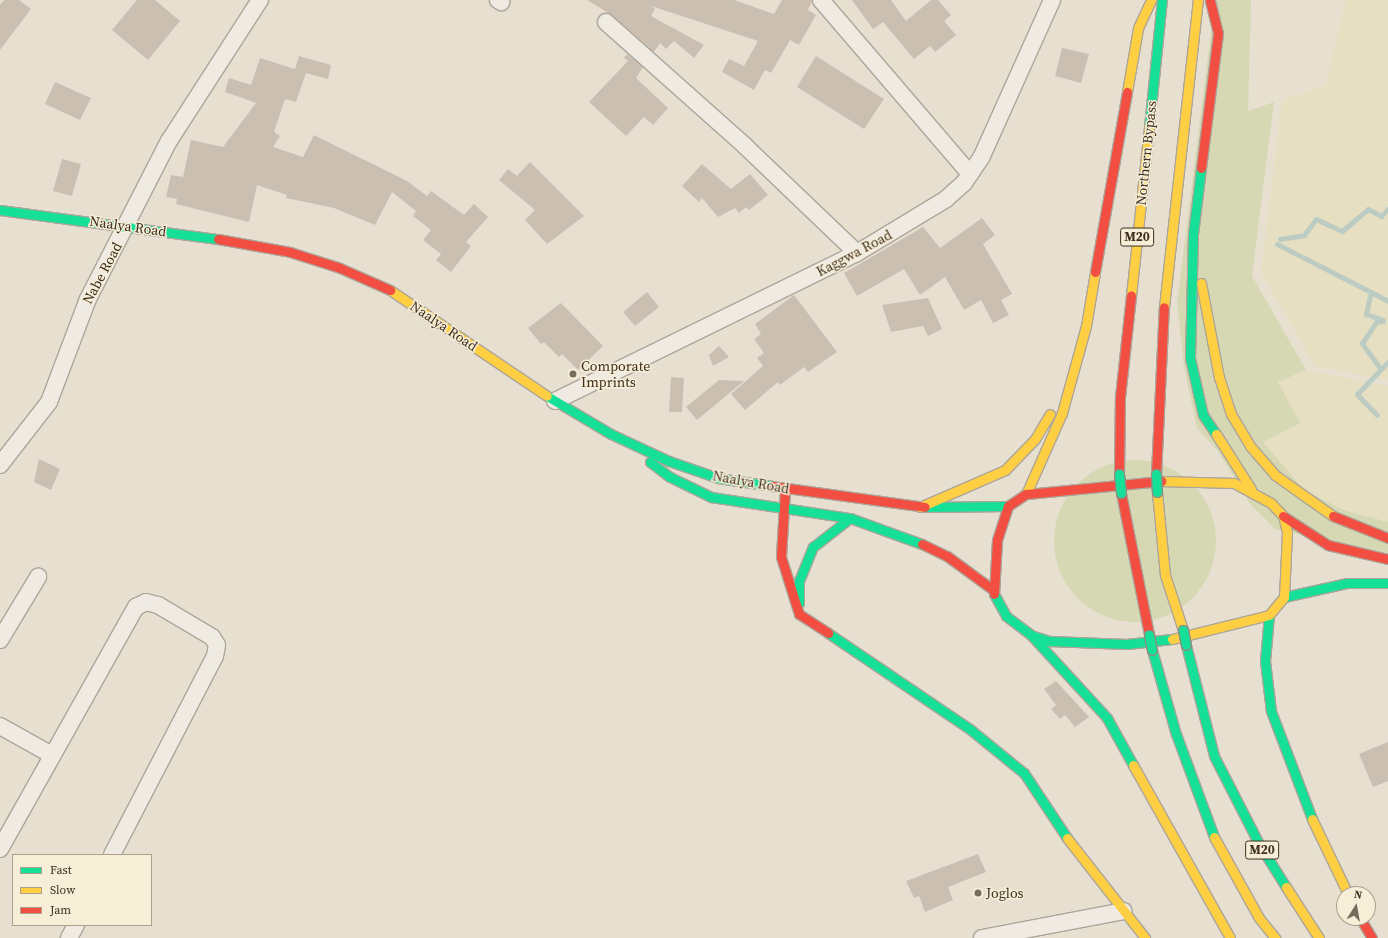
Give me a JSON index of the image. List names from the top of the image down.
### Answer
{
  "streets": {
    "main road": ["Northern Bypass", "Naalya Road", "M20"],
    "street": ["Kaggwa Road", "Nabe Road"]
  },
  "crossings": [
    ["Naalya Road", "Kaggwa Road"],
    ["Naalya Road", "Nabe Road"]
  ],
  "places": ["Comporate Imprints", "Joglos"],
  "legend": ["Fast", "Slow", "Jam"],
  "north": "top"
}
